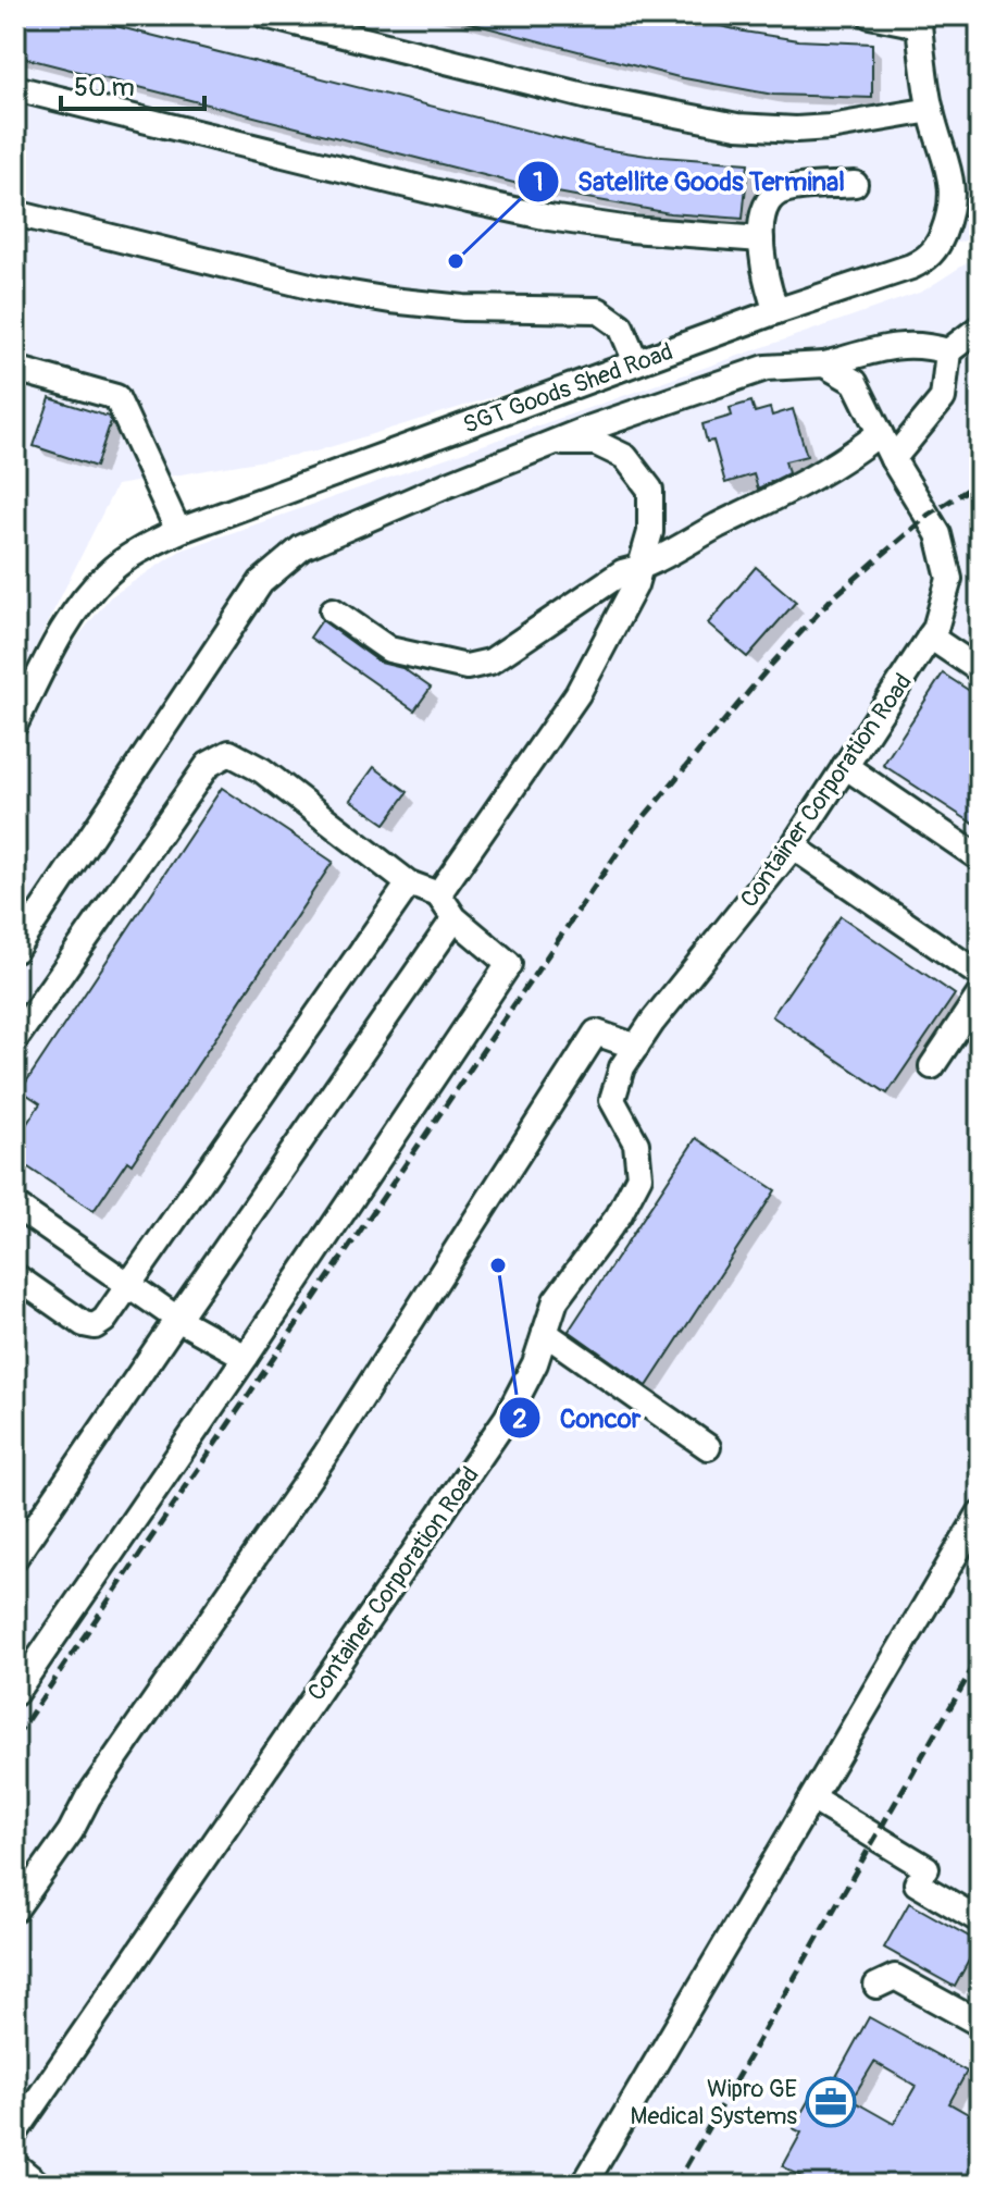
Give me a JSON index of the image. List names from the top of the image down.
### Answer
{
  "streets": {
    "street": ["SGT Goods Shed Road", "Container Corporation Road"]
  },
  "places": {
    "other": ["Satellite Goods Terminal", "Concor"],
    "office": ["Wipro GE Medical Systems"]
  },
  "scale_bar": "50 m"
}
